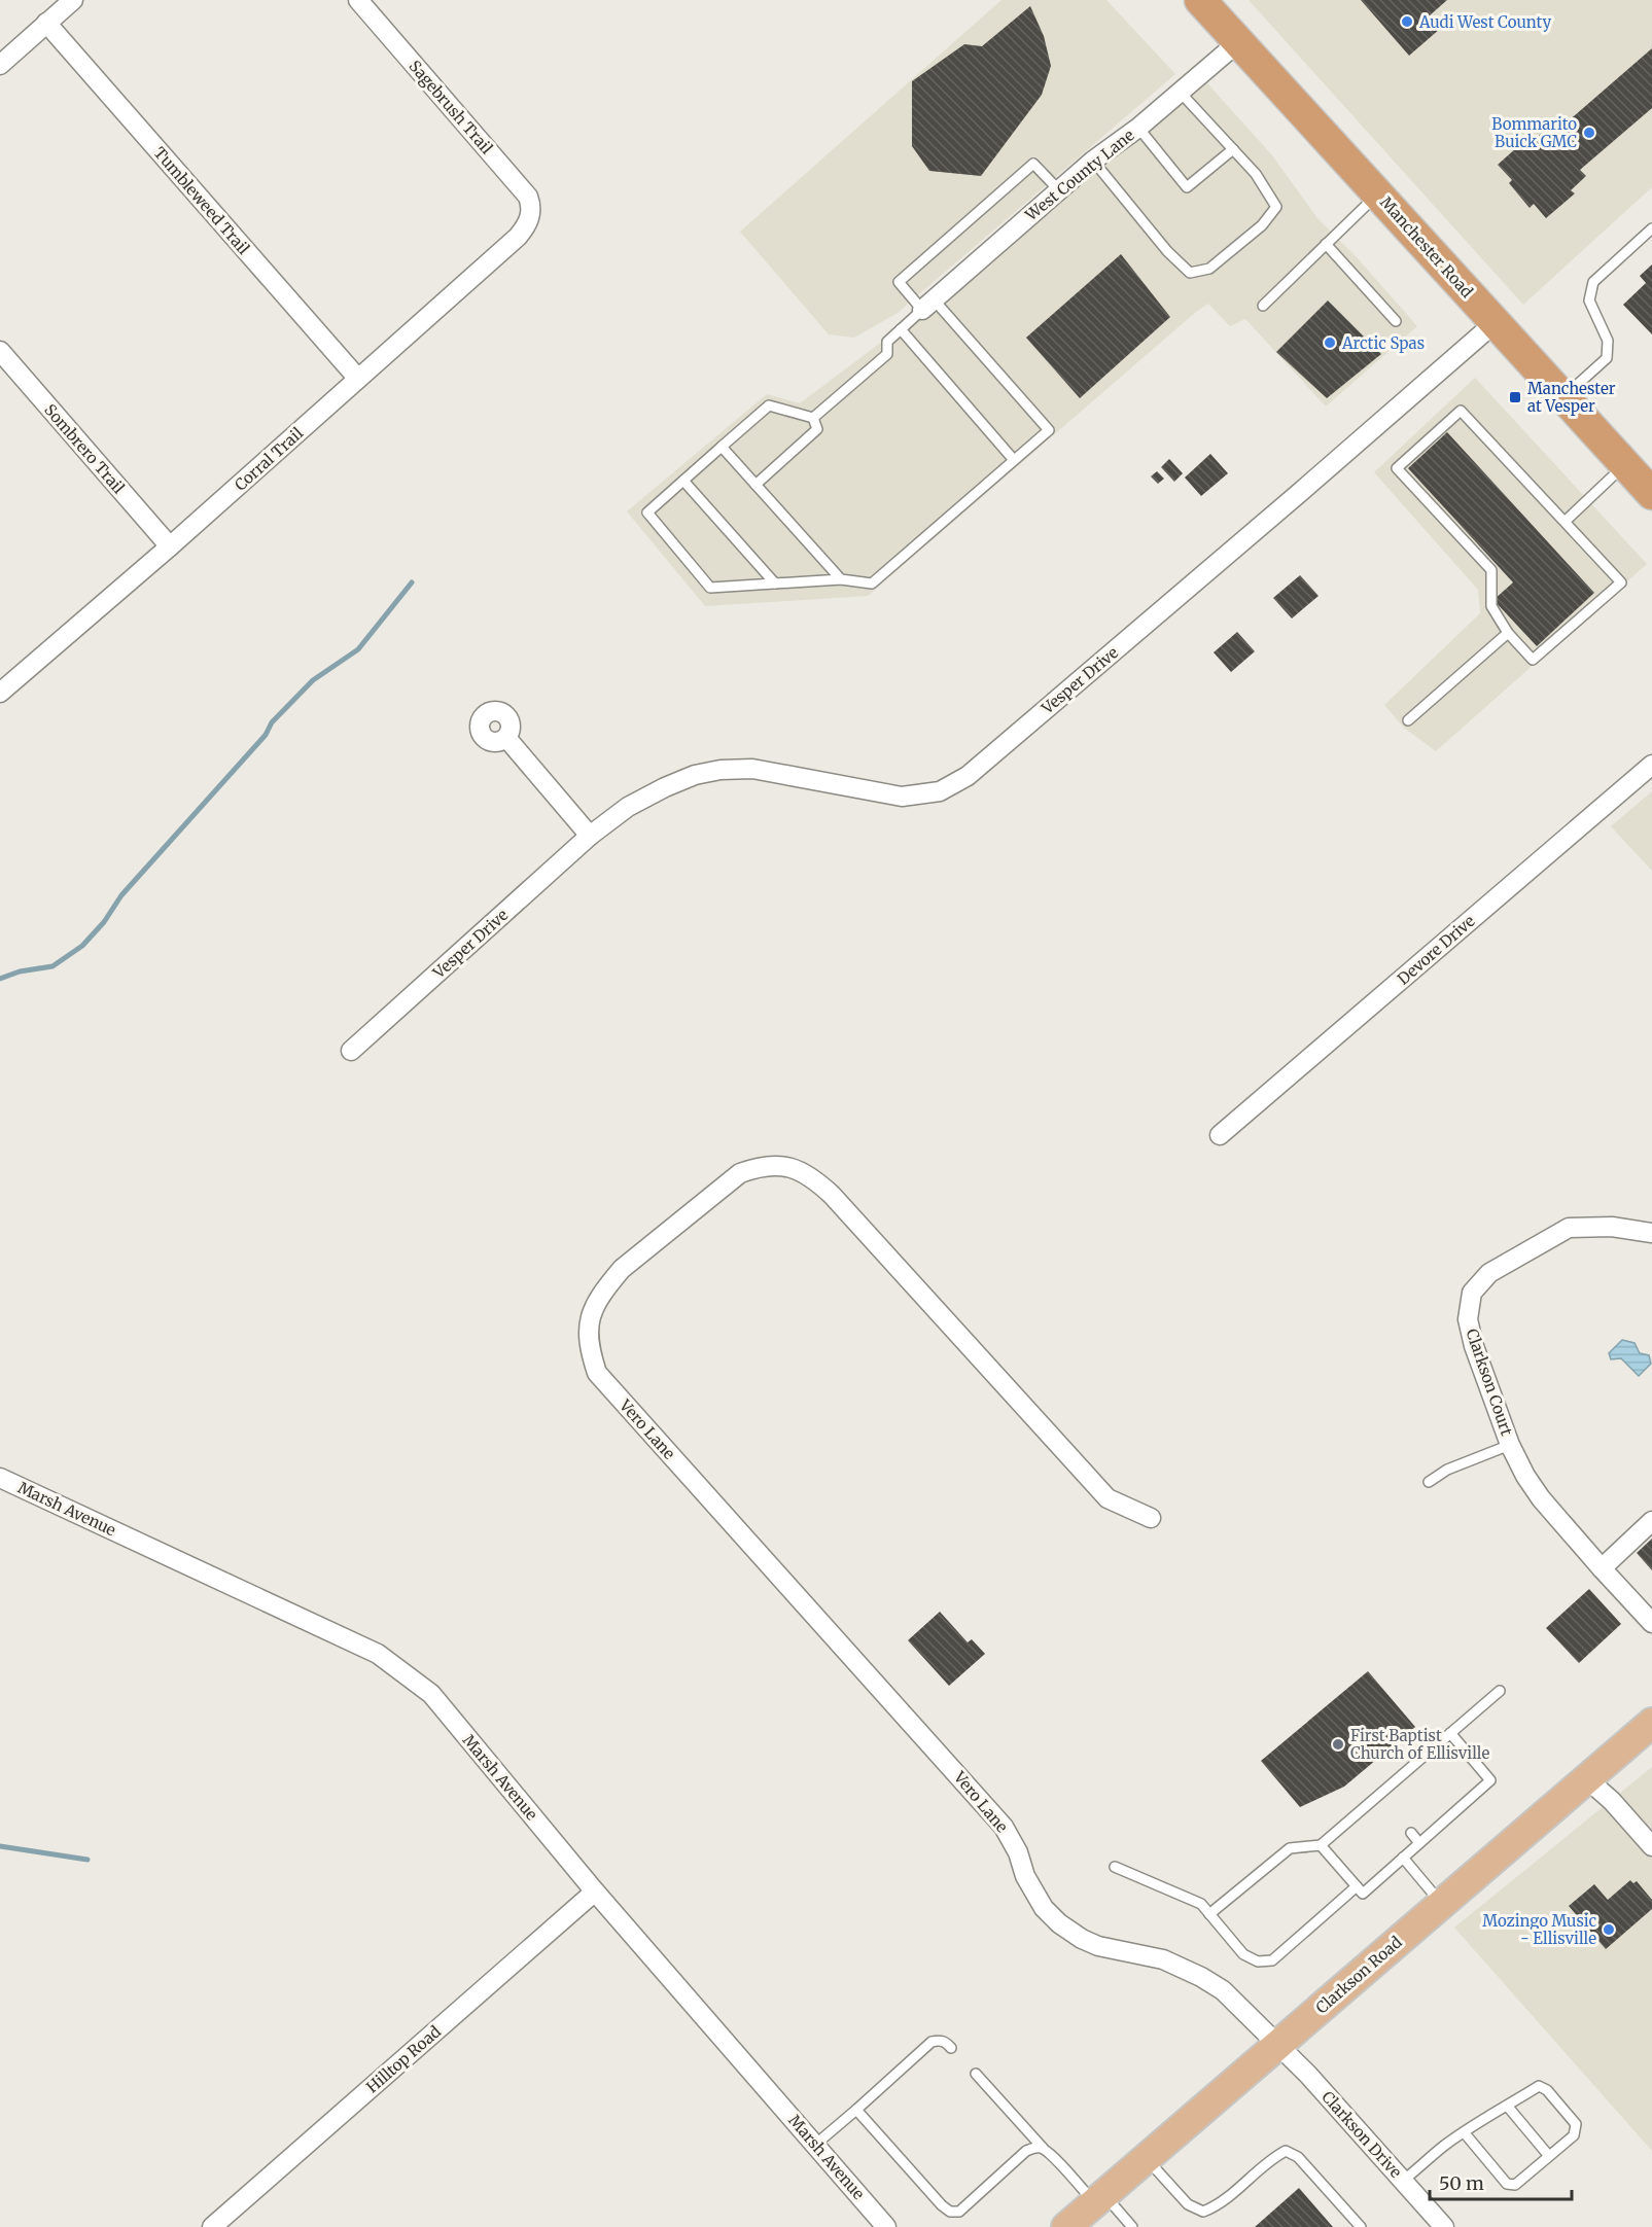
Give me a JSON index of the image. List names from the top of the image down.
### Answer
{
  "streets": {
    "highway": ["Manchester Road"],
    "main road": ["Clarkson Road"],
    "street": [
      "Sagebrush Trail",
      "West County Lane",
      "Tumbleweed Trail",
      "Sombrero Trail",
      "Corral Trail",
      "Vesper Drive",
      "Devore Drive",
      "Clarkson Court",
      "Vero Lane",
      "Marsh Avenue",
      "Hilltop Road",
      "Clarkson Drive"
    ]
  },
  "crossings": [
    ["Sagebrush Trail", "Corral Trail"],
    ["West County Lane", "Manchester Road"],
    ["Tumbleweed Trail", "Corral Trail"],
    ["Manchester Road", "Vesper Drive"],
    ["Sombrero Trail", "Corral Trail"],
    ["Vero Lane", "Clarkson Road"],
    ["Vero Lane", "Clarkson Drive"],
    ["Marsh Avenue", "Hilltop Road"],
    ["Clarkson Road", "Clarkson Drive"]
  ],
  "places": {
    "other": [
      "Audi West County",
      "Bommarito Buick GMC",
      "Arctic Spas",
      "First Baptist Church of Ellisville",
      "Mozingo Music - Ellisville"
    ],
    "transit": ["Manchester at Vesper"]
  },
  "scale_bar": "50 m"
}
